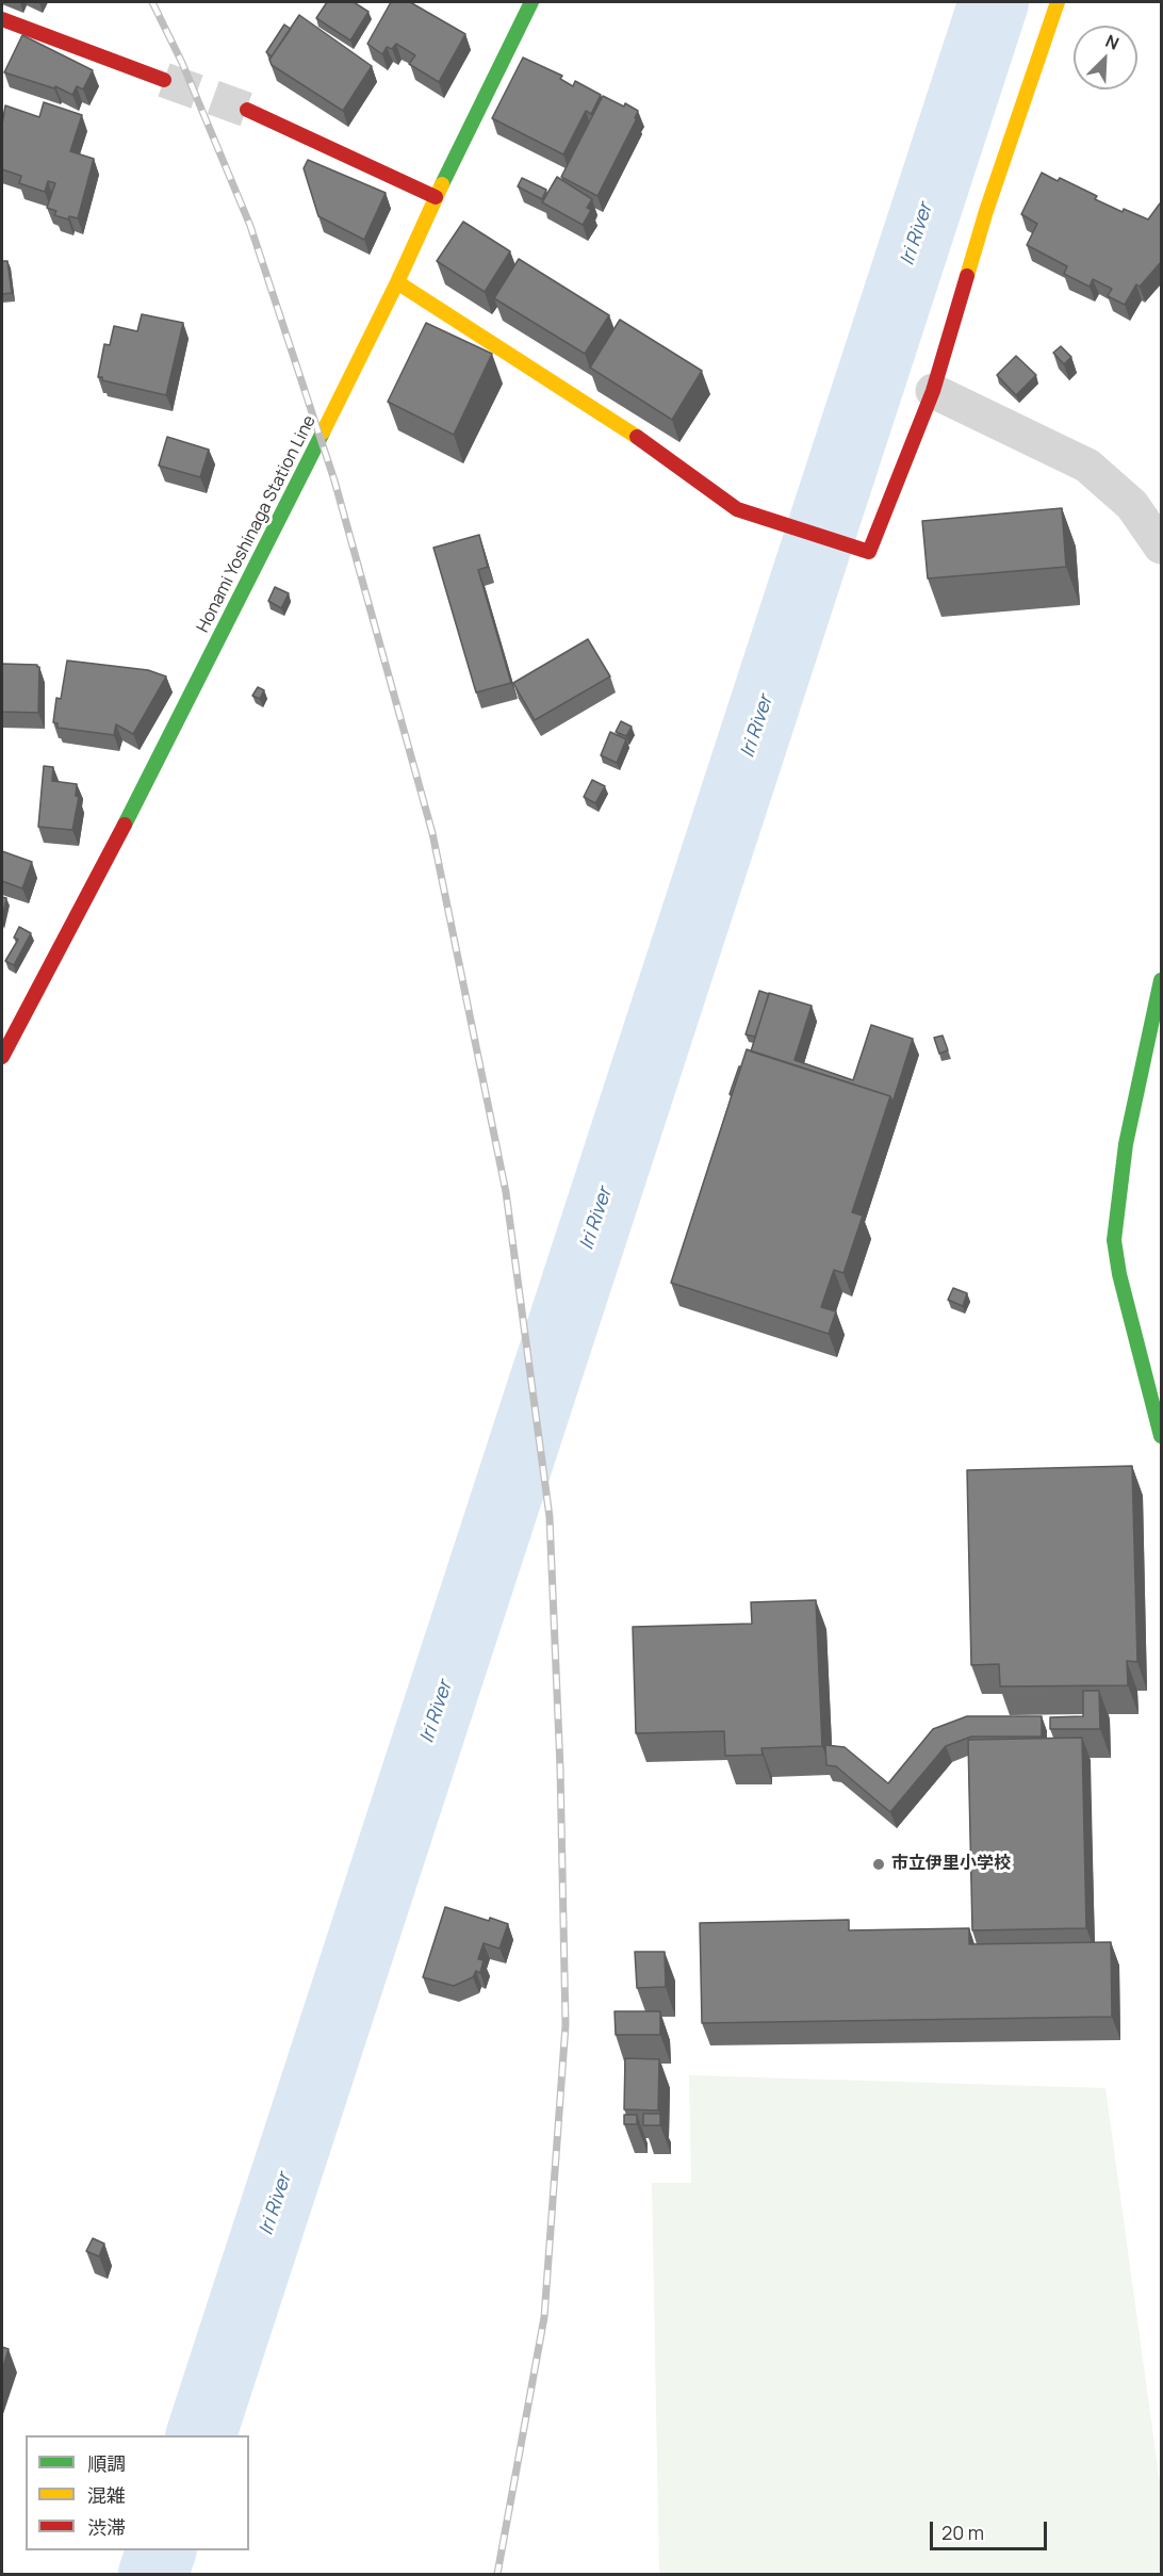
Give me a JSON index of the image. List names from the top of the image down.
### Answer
{
  "streets": {
    "street": ["Honami Yoshinaga Station Line"]
  },
  "water": ["Iri River"],
  "places": ["市立伊里小学校"],
  "legend": ["順調", "混雑", "渋滞"],
  "scale_bar": "20 m",
  "north": "top right"
}
